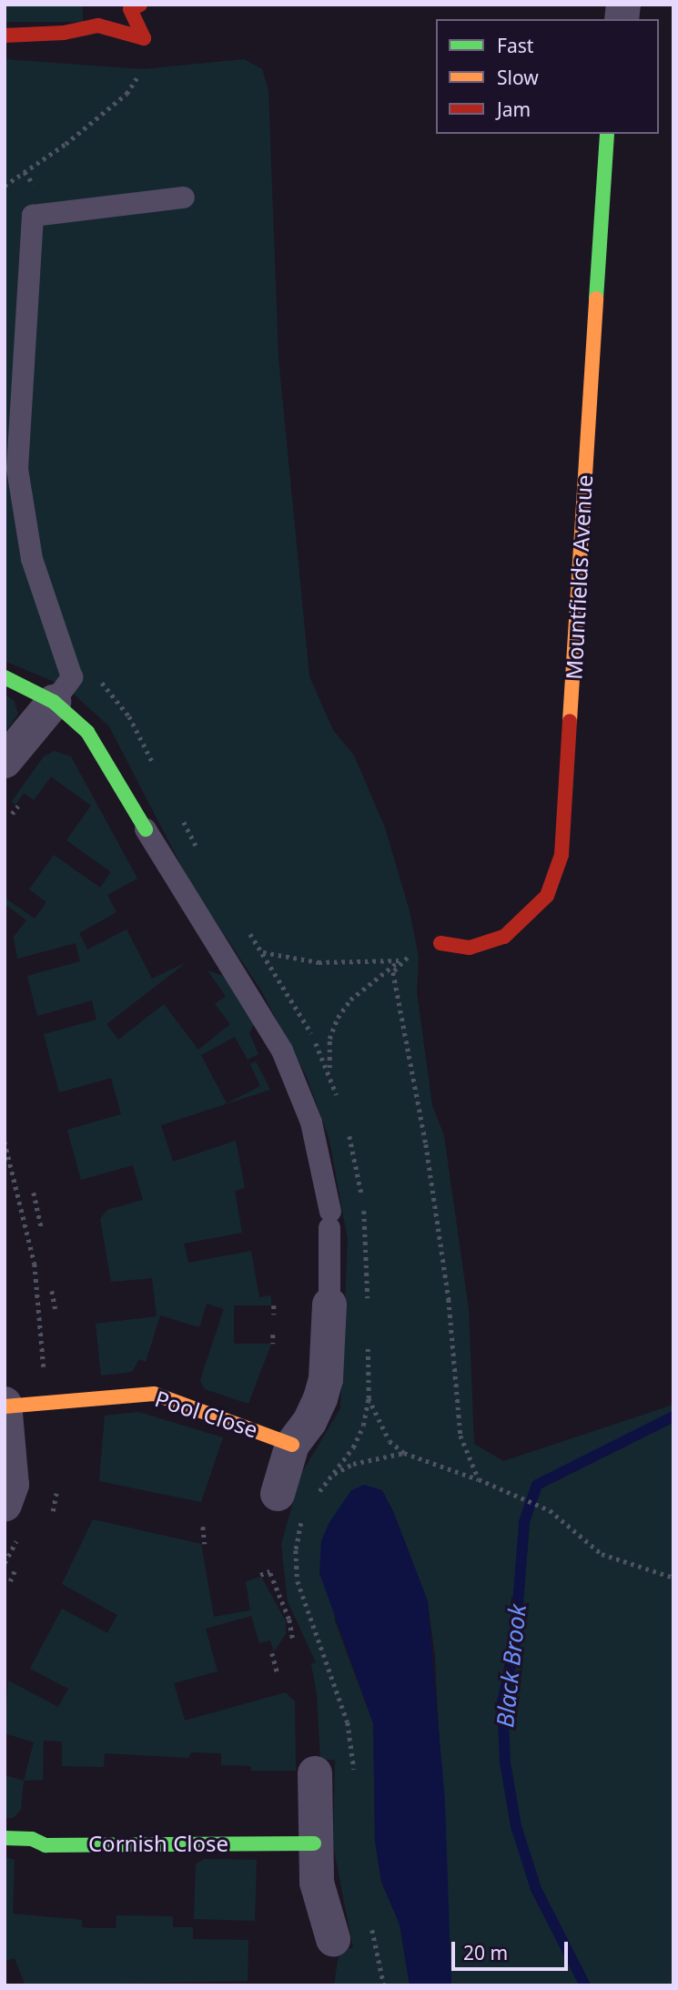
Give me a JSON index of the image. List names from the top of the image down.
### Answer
{
  "streets": {
    "street": ["Mountfields Avenue", "Pool Close", "Cornish Close"]
  },
  "water": ["Black Brook"],
  "legend": ["Fast", "Slow", "Jam"],
  "scale_bar": "20 m"
}
